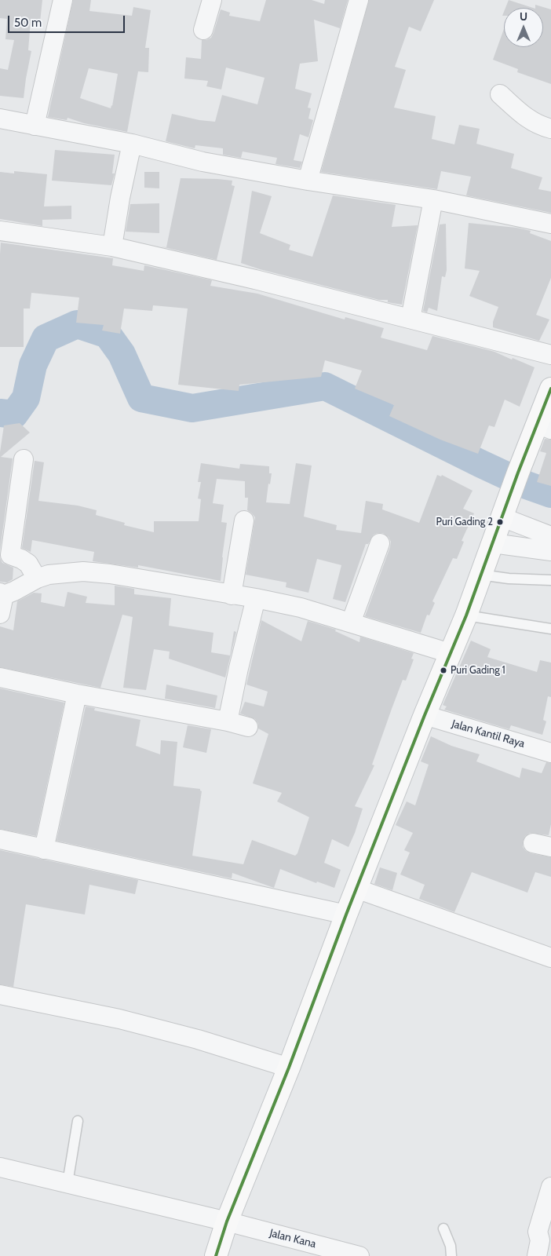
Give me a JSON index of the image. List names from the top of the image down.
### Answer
{
  "streets": {
    "street": ["Jalan Kantil Raya", "Jalan Kana"]
  },
  "places": ["Puri Gading 2", "Puri Gading 1"],
  "scale_bar": "50 m",
  "north": "top"
}
